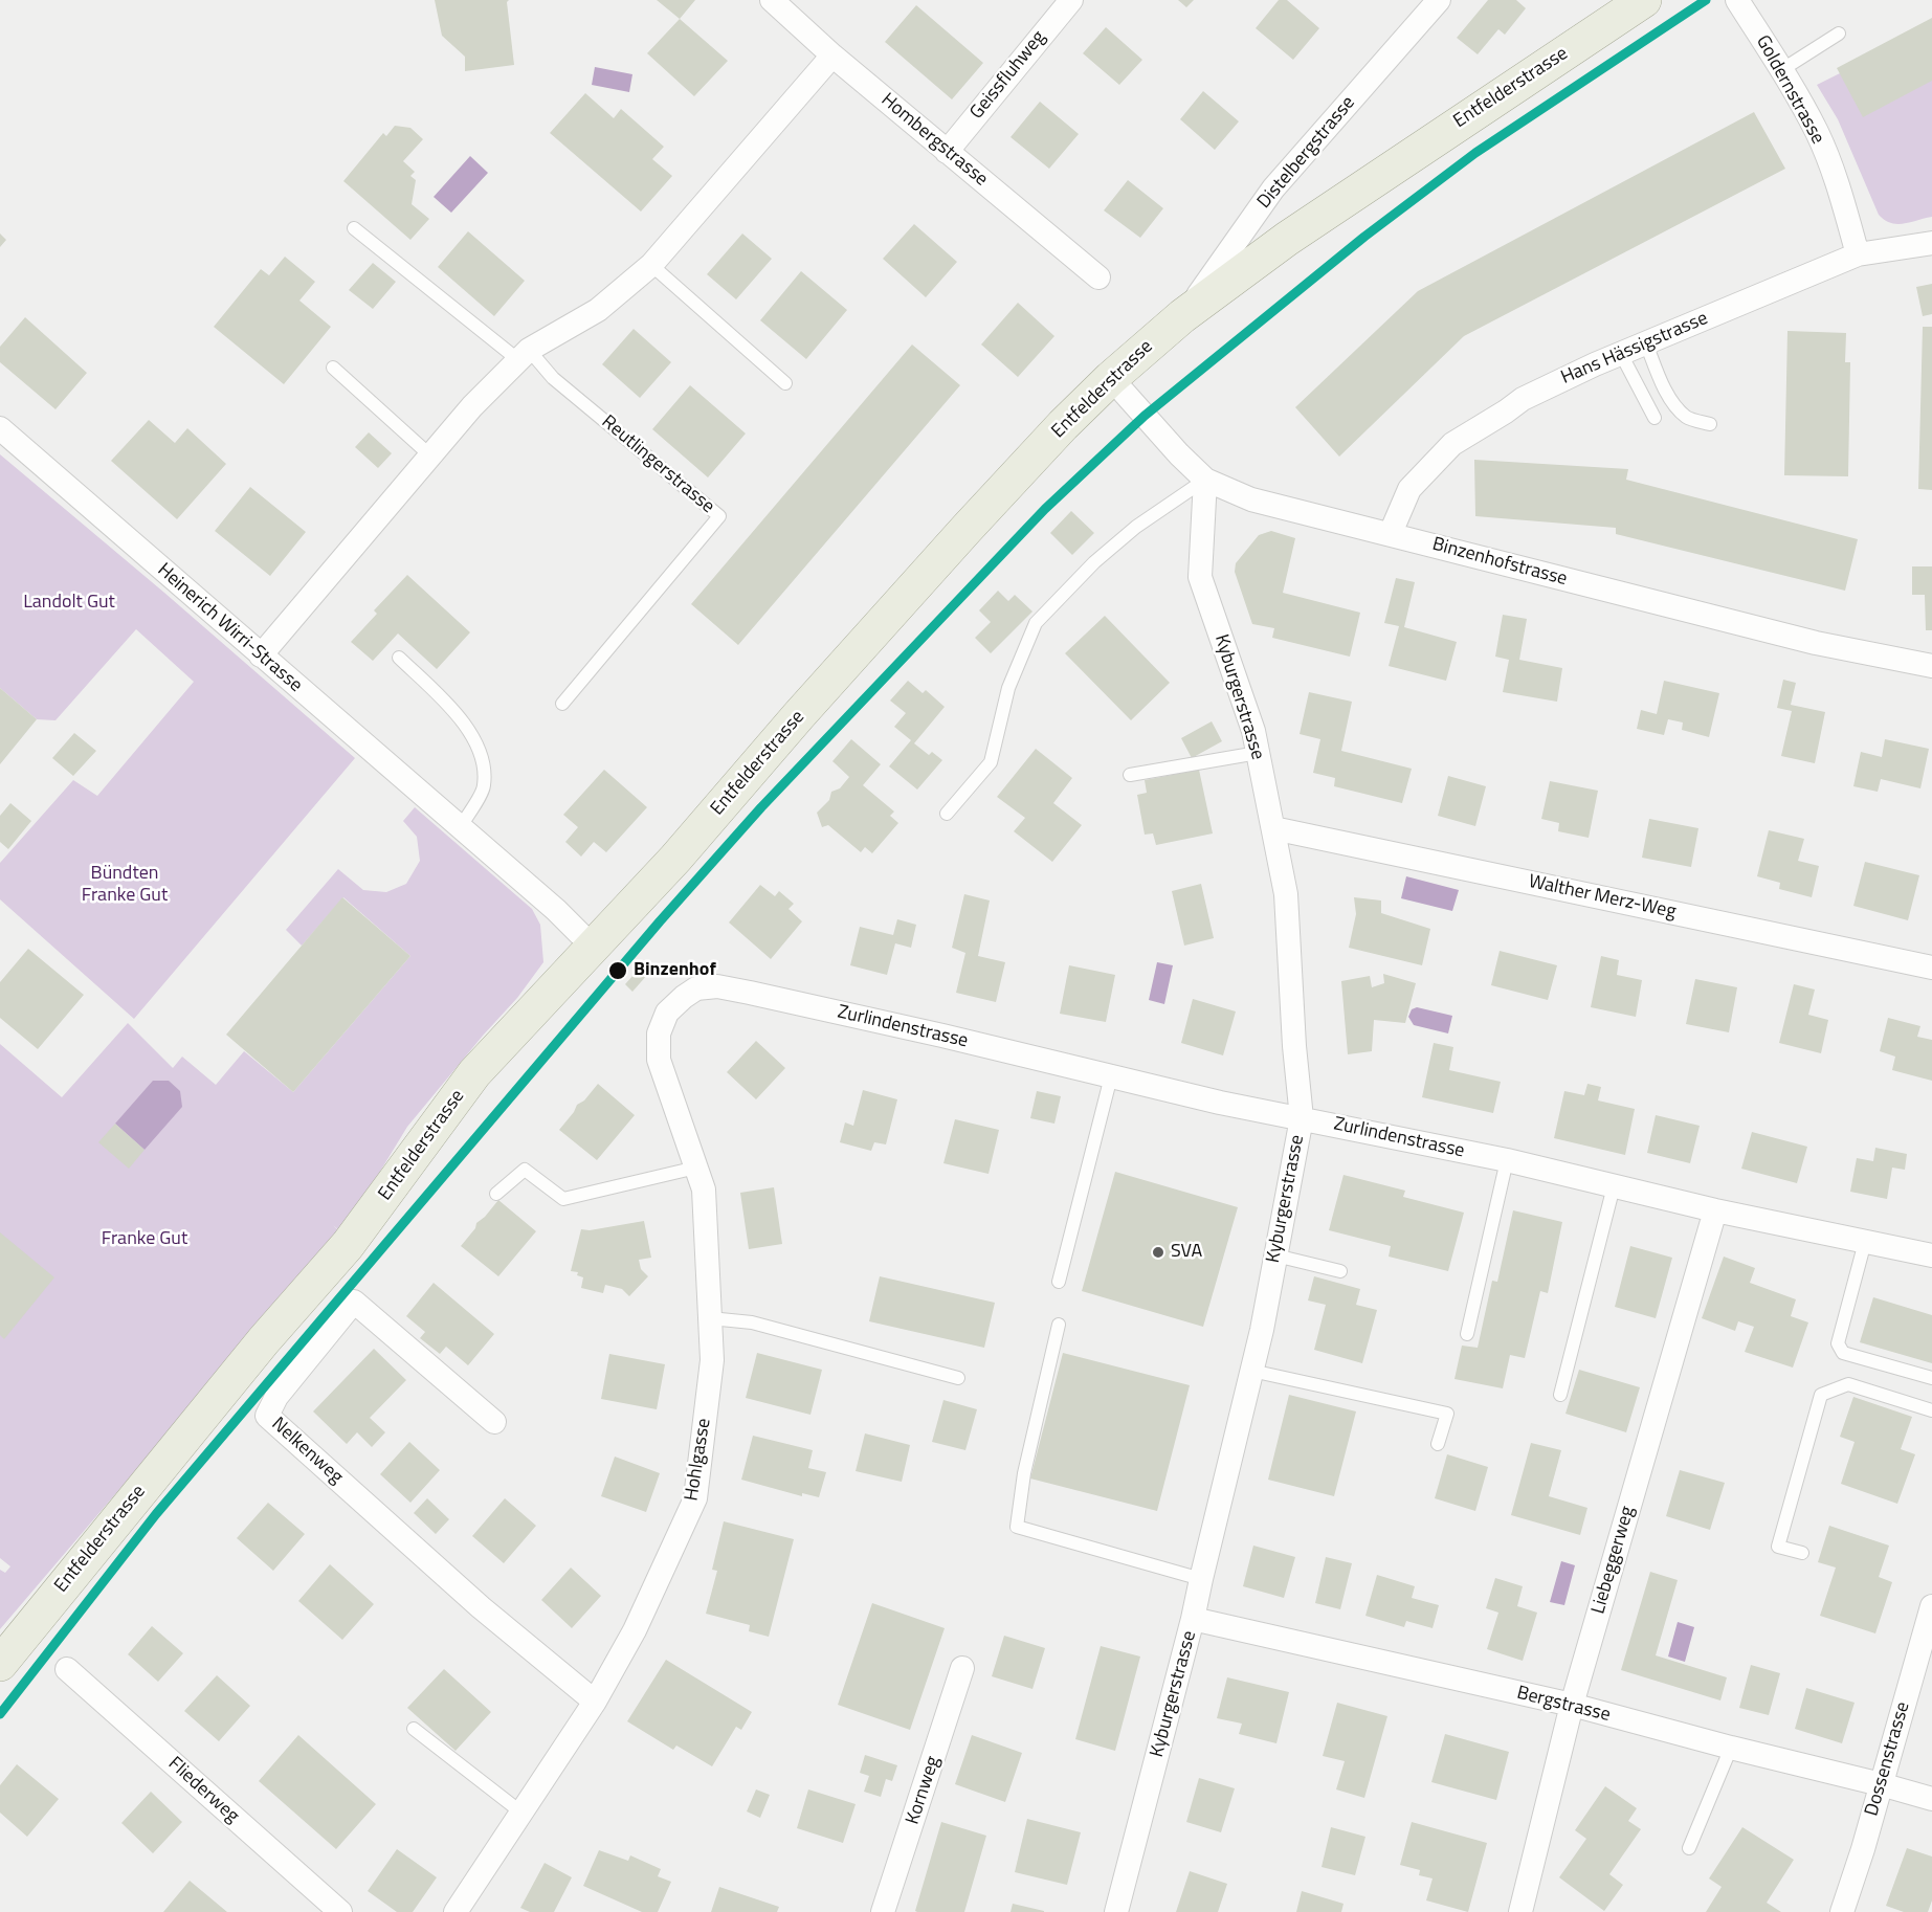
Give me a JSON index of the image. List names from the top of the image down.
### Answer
{
  "streets": {
    "main road": ["Entfelderstrasse"],
    "street": [
      "Geissfluhweg",
      "Goldernstrasse",
      "Hombergstrasse",
      "Distelbergstrasse",
      "Hans Hässigstrasse",
      "Binzenhofstrasse",
      "Heinerich Wirri-Strasse",
      "Kyburgerstrasse",
      "Walther Merz-Weg",
      "Zurlindenstrasse",
      "Nelkenweg",
      "Hohlgasse",
      "Liebeggerweg",
      "Bergstrasse",
      "Dossenstrasse",
      "Fliederweg",
      "Kornweg"
    ],
    "lane": ["Reutlingerstrasse"]
  },
  "crossings": [
    ["Geissfluhweg", "Hombergstrasse"],
    ["Entfelderstrasse", "Distelbergstrasse"],
    ["Entfelderstrasse", "Binzenhofstrasse"],
    ["Entfelderstrasse", "Heinerich Wirri-Strasse"],
    ["Goldernstrasse", "Hans Hässigstrasse"],
    ["Hans Hässigstrasse", "Binzenhofstrasse"],
    ["Binzenhofstrasse", "Kyburgerstrasse"],
    ["Kyburgerstrasse", "Walther Merz-Weg"],
    ["Kyburgerstrasse", "Zurlindenstrasse"],
    ["Kyburgerstrasse", "Bergstrasse"],
    ["Zurlindenstrasse", "Hohlgasse"],
    ["Zurlindenstrasse", "Liebeggerweg"],
    ["Nelkenweg", "Hohlgasse"],
    ["Liebeggerweg", "Bergstrasse"],
    ["Bergstrasse", "Dossenstrasse"]
  ],
  "parks": ["Landolt Gut", "Bündten Franke Gut", "Franke Gut"],
  "places": ["Binzenhof", "SVA"]
}
